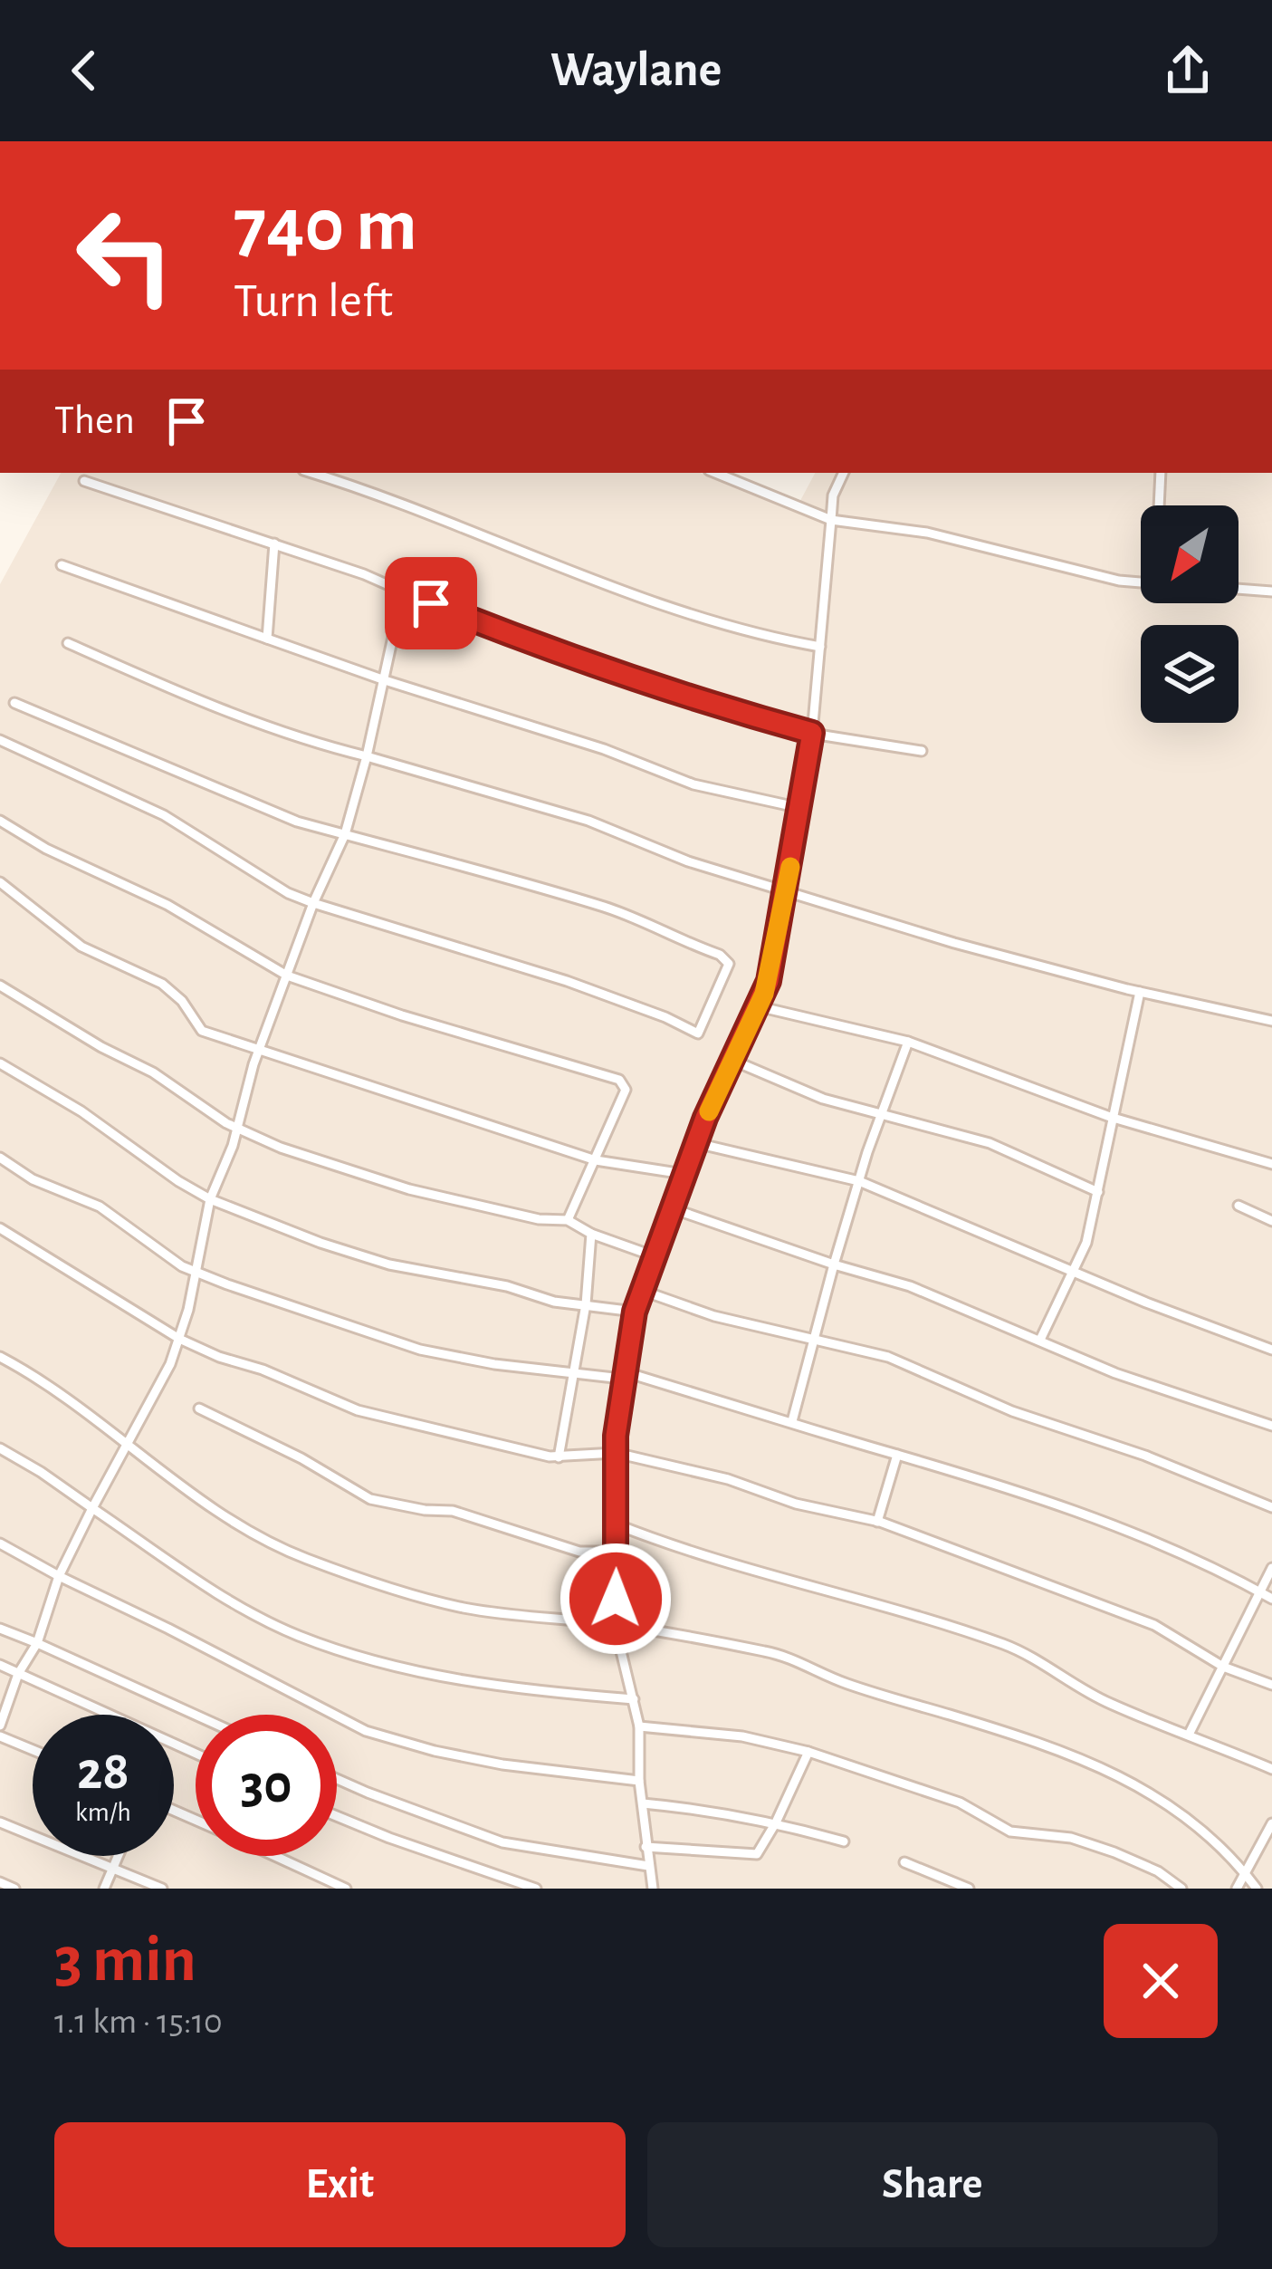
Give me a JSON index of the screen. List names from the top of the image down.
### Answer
{
  "north": "bottom left",
  "page": {
    "header": "Waylane",
    "turn": ["740 m", "Turn left"],
    "then": "Then",
    "speed": "28 km/h",
    "limit": "30",
    "heading": ["3 min", "1.1 km · 15:10"],
    "buttons": ["Exit", "Share"]
  }
}
